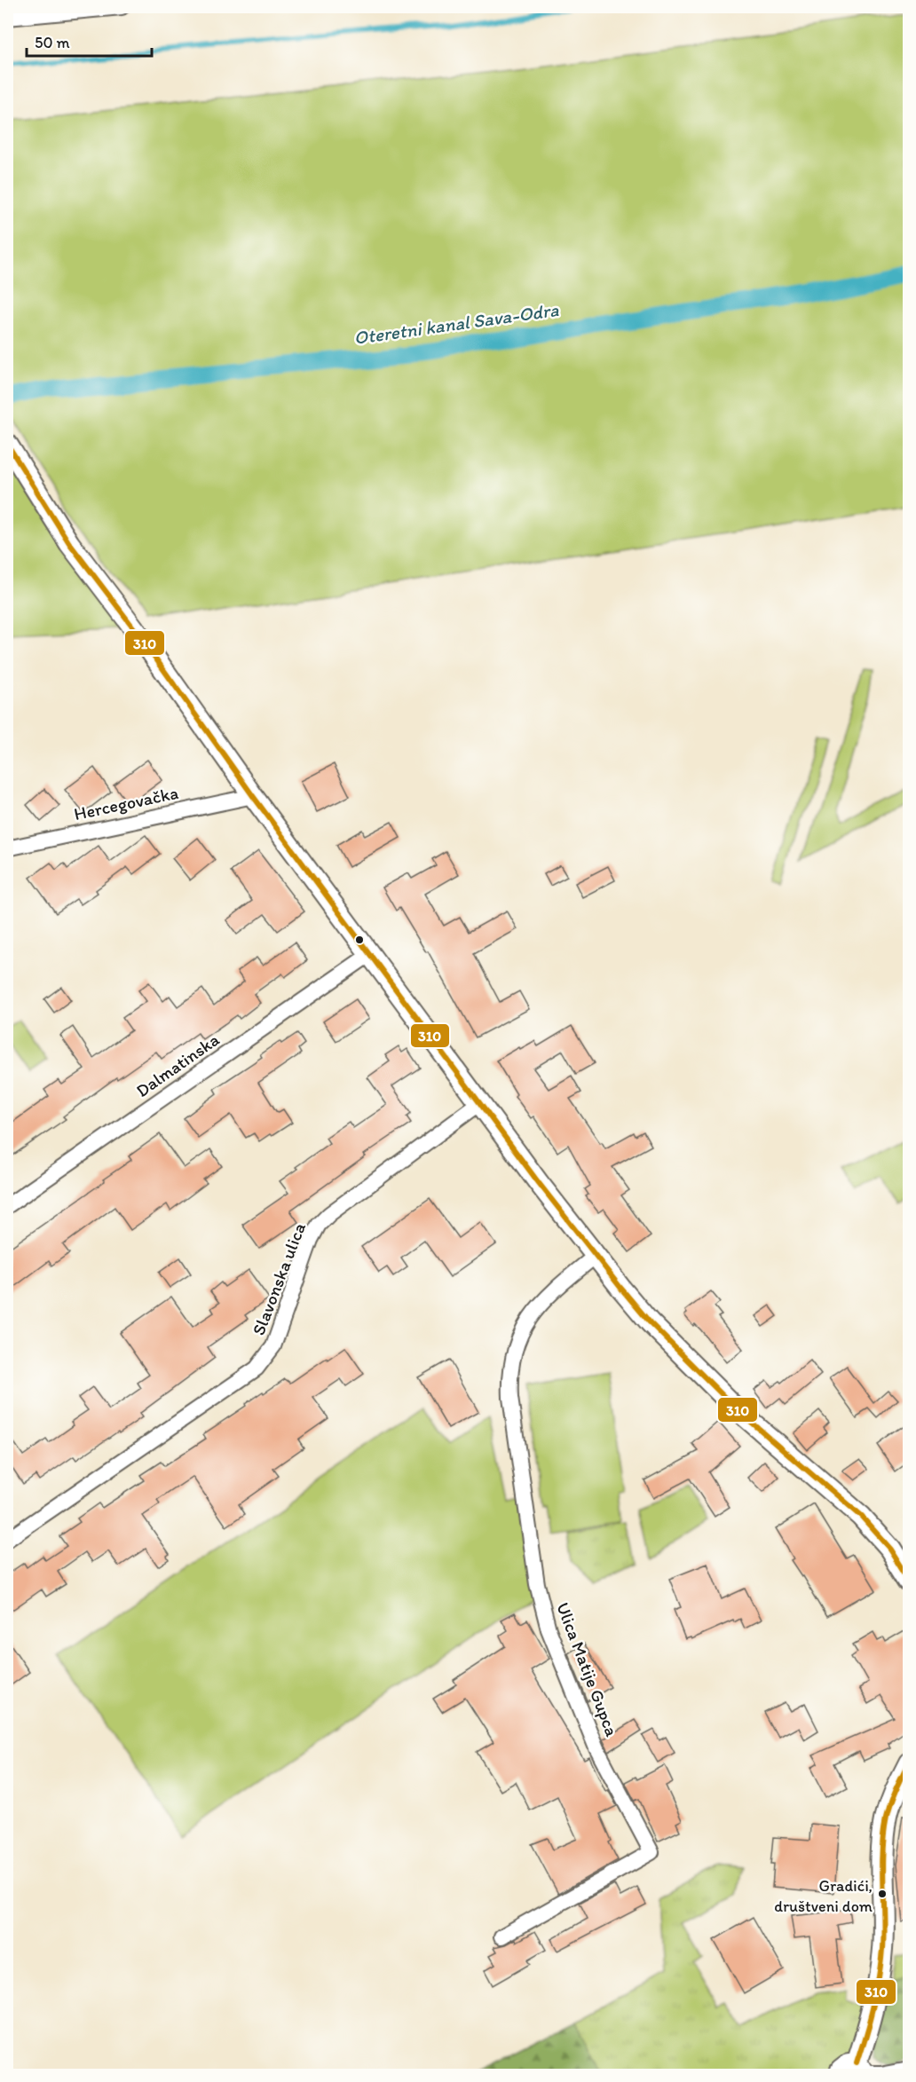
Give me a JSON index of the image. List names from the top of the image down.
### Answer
{
  "streets": {
    "street": [
      "Hercegovačka",
      "Dalmatinska",
      "Slavonska ulica",
      "Ulica Matije Gupca"
    ]
  },
  "water": ["Oteretni kanal Sava-Odra"],
  "places": ["Gradići, društveni dom"],
  "lines": ["transit line 310"],
  "scale_bar": "50 m"
}
